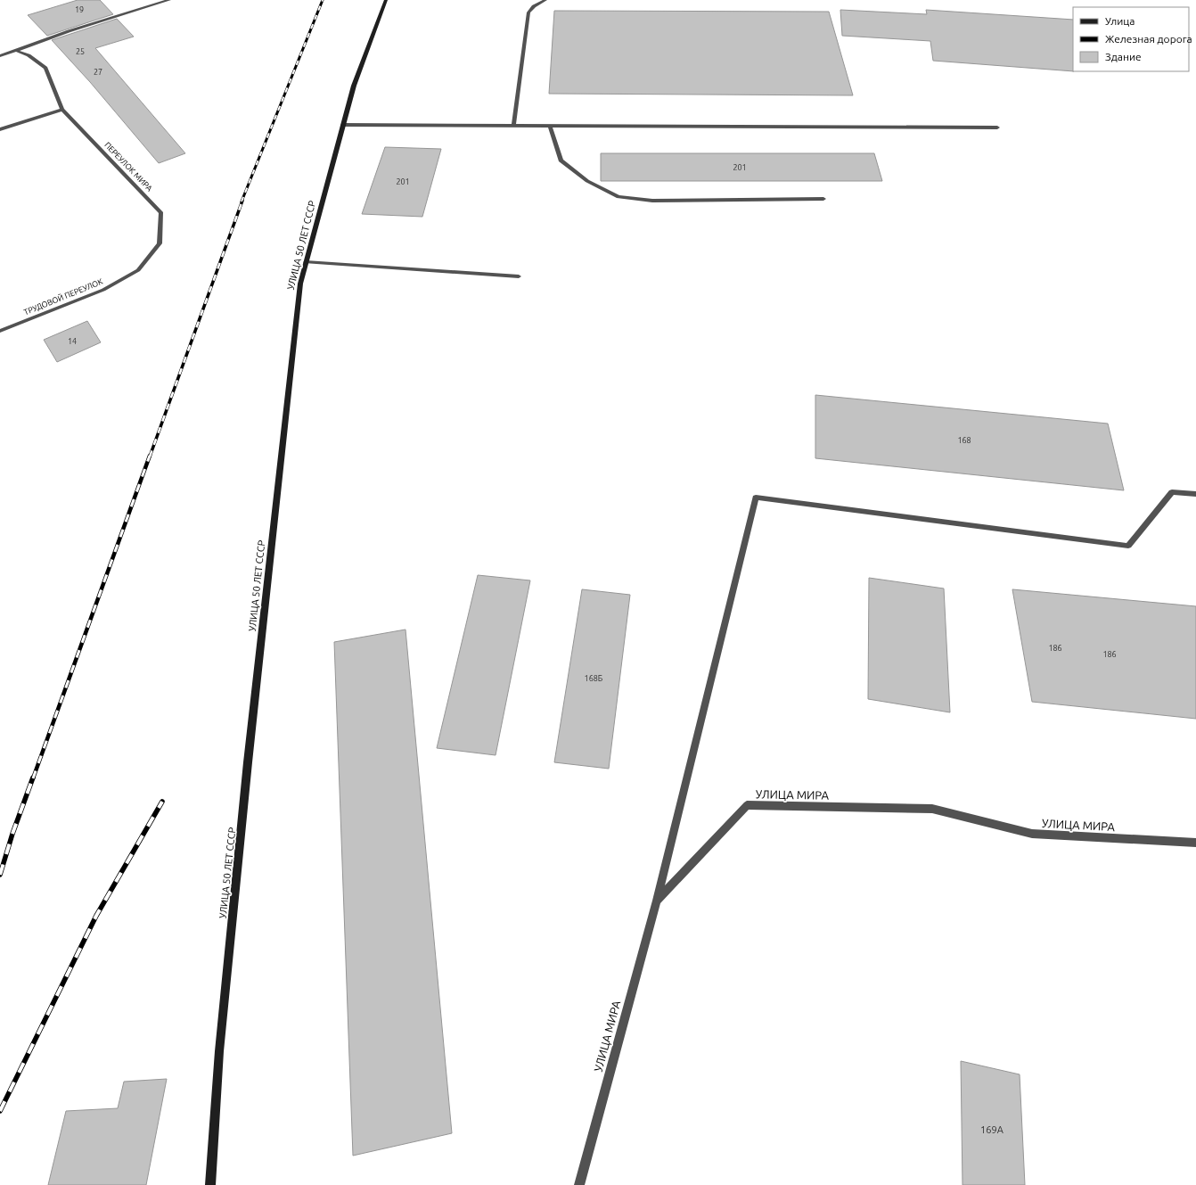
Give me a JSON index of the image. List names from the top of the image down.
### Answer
{
  "streets": {
    "street": [
      "ПЕРЕУЛОК МИРА",
      "УЛИЦА 50 ЛЕТ СССР",
      "ТРУДОВОЙ ПЕРЕУЛОК",
      "УЛИЦА МИРА"
    ]
  },
  "crossings": [
    ["ПЕРЕУЛОК МИРА", "ТРУДОВОЙ ПЕРЕУЛОК"]
  ],
  "house_numbers": [
    "19",
    "25",
    "27",
    "201",
    "201",
    "14",
    "168",
    "186",
    "186",
    "168Б",
    "169А"
  ],
  "legend": ["Улица", "Железная дорога", "Здание"]
}
